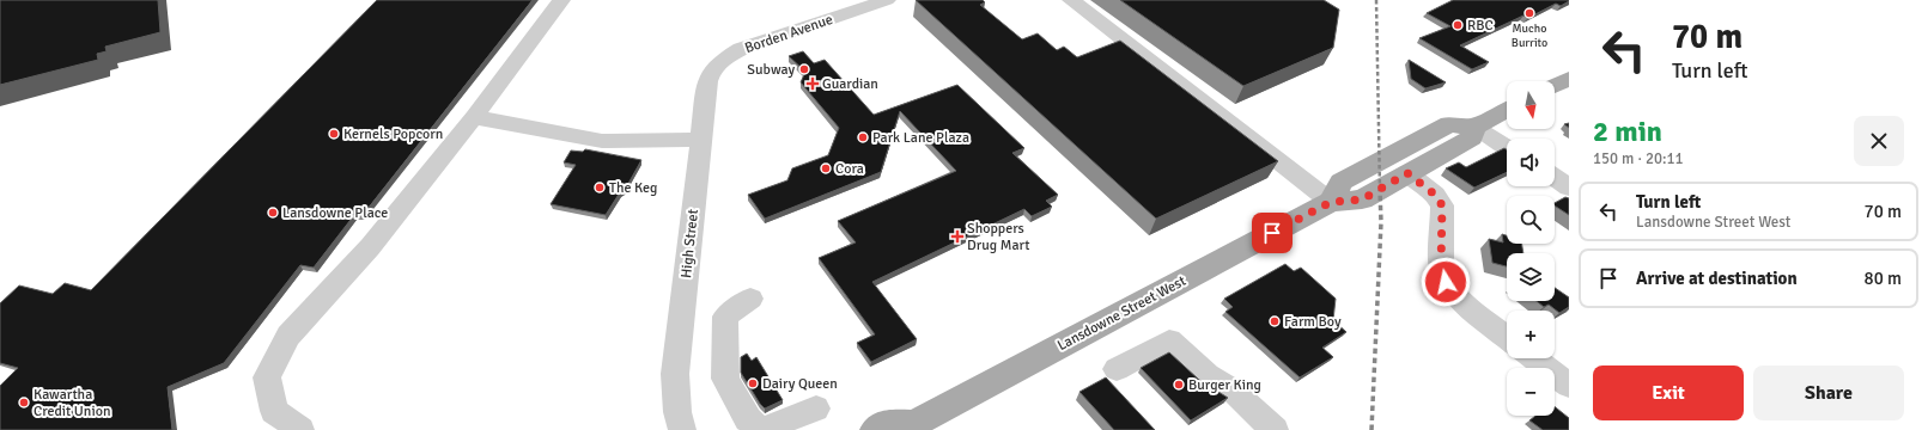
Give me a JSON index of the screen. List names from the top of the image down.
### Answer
{
  "streets": {
    "main road": ["Lansdowne Street West"],
    "street": ["Borden Avenue", "High Street"]
  },
  "crossings": [
    ["Borden Avenue", "High Street"]
  ],
  "places": {
    "other": [
      "Mucho Burrito",
      "RBC",
      "Subway",
      "Kernels Popcorn",
      "Park Lane Plaza",
      "Cora",
      "The Keg",
      "Lansdowne Place",
      "Farm Boy",
      "Dairy Queen",
      "Burger King",
      "Kawartha Credit Union"
    ],
    "health": ["Guardian", "Shoppers Drug Mart"]
  },
  "north": "bottom",
  "page": {
    "turn": ["70 m", "Turn left"],
    "map_buttons": ["+", "−"],
    "heading": ["2 min", "150 m · 20:11"],
    "list": [
      {
        "name": "Turn left",
        "note": "Lansdowne Street West",
        "value": "70 m"
      },
      {
        "name": "Arrive at destination",
        "value": "80 m"
      }
    ],
    "buttons": ["Exit", "Share"]
  }
}
